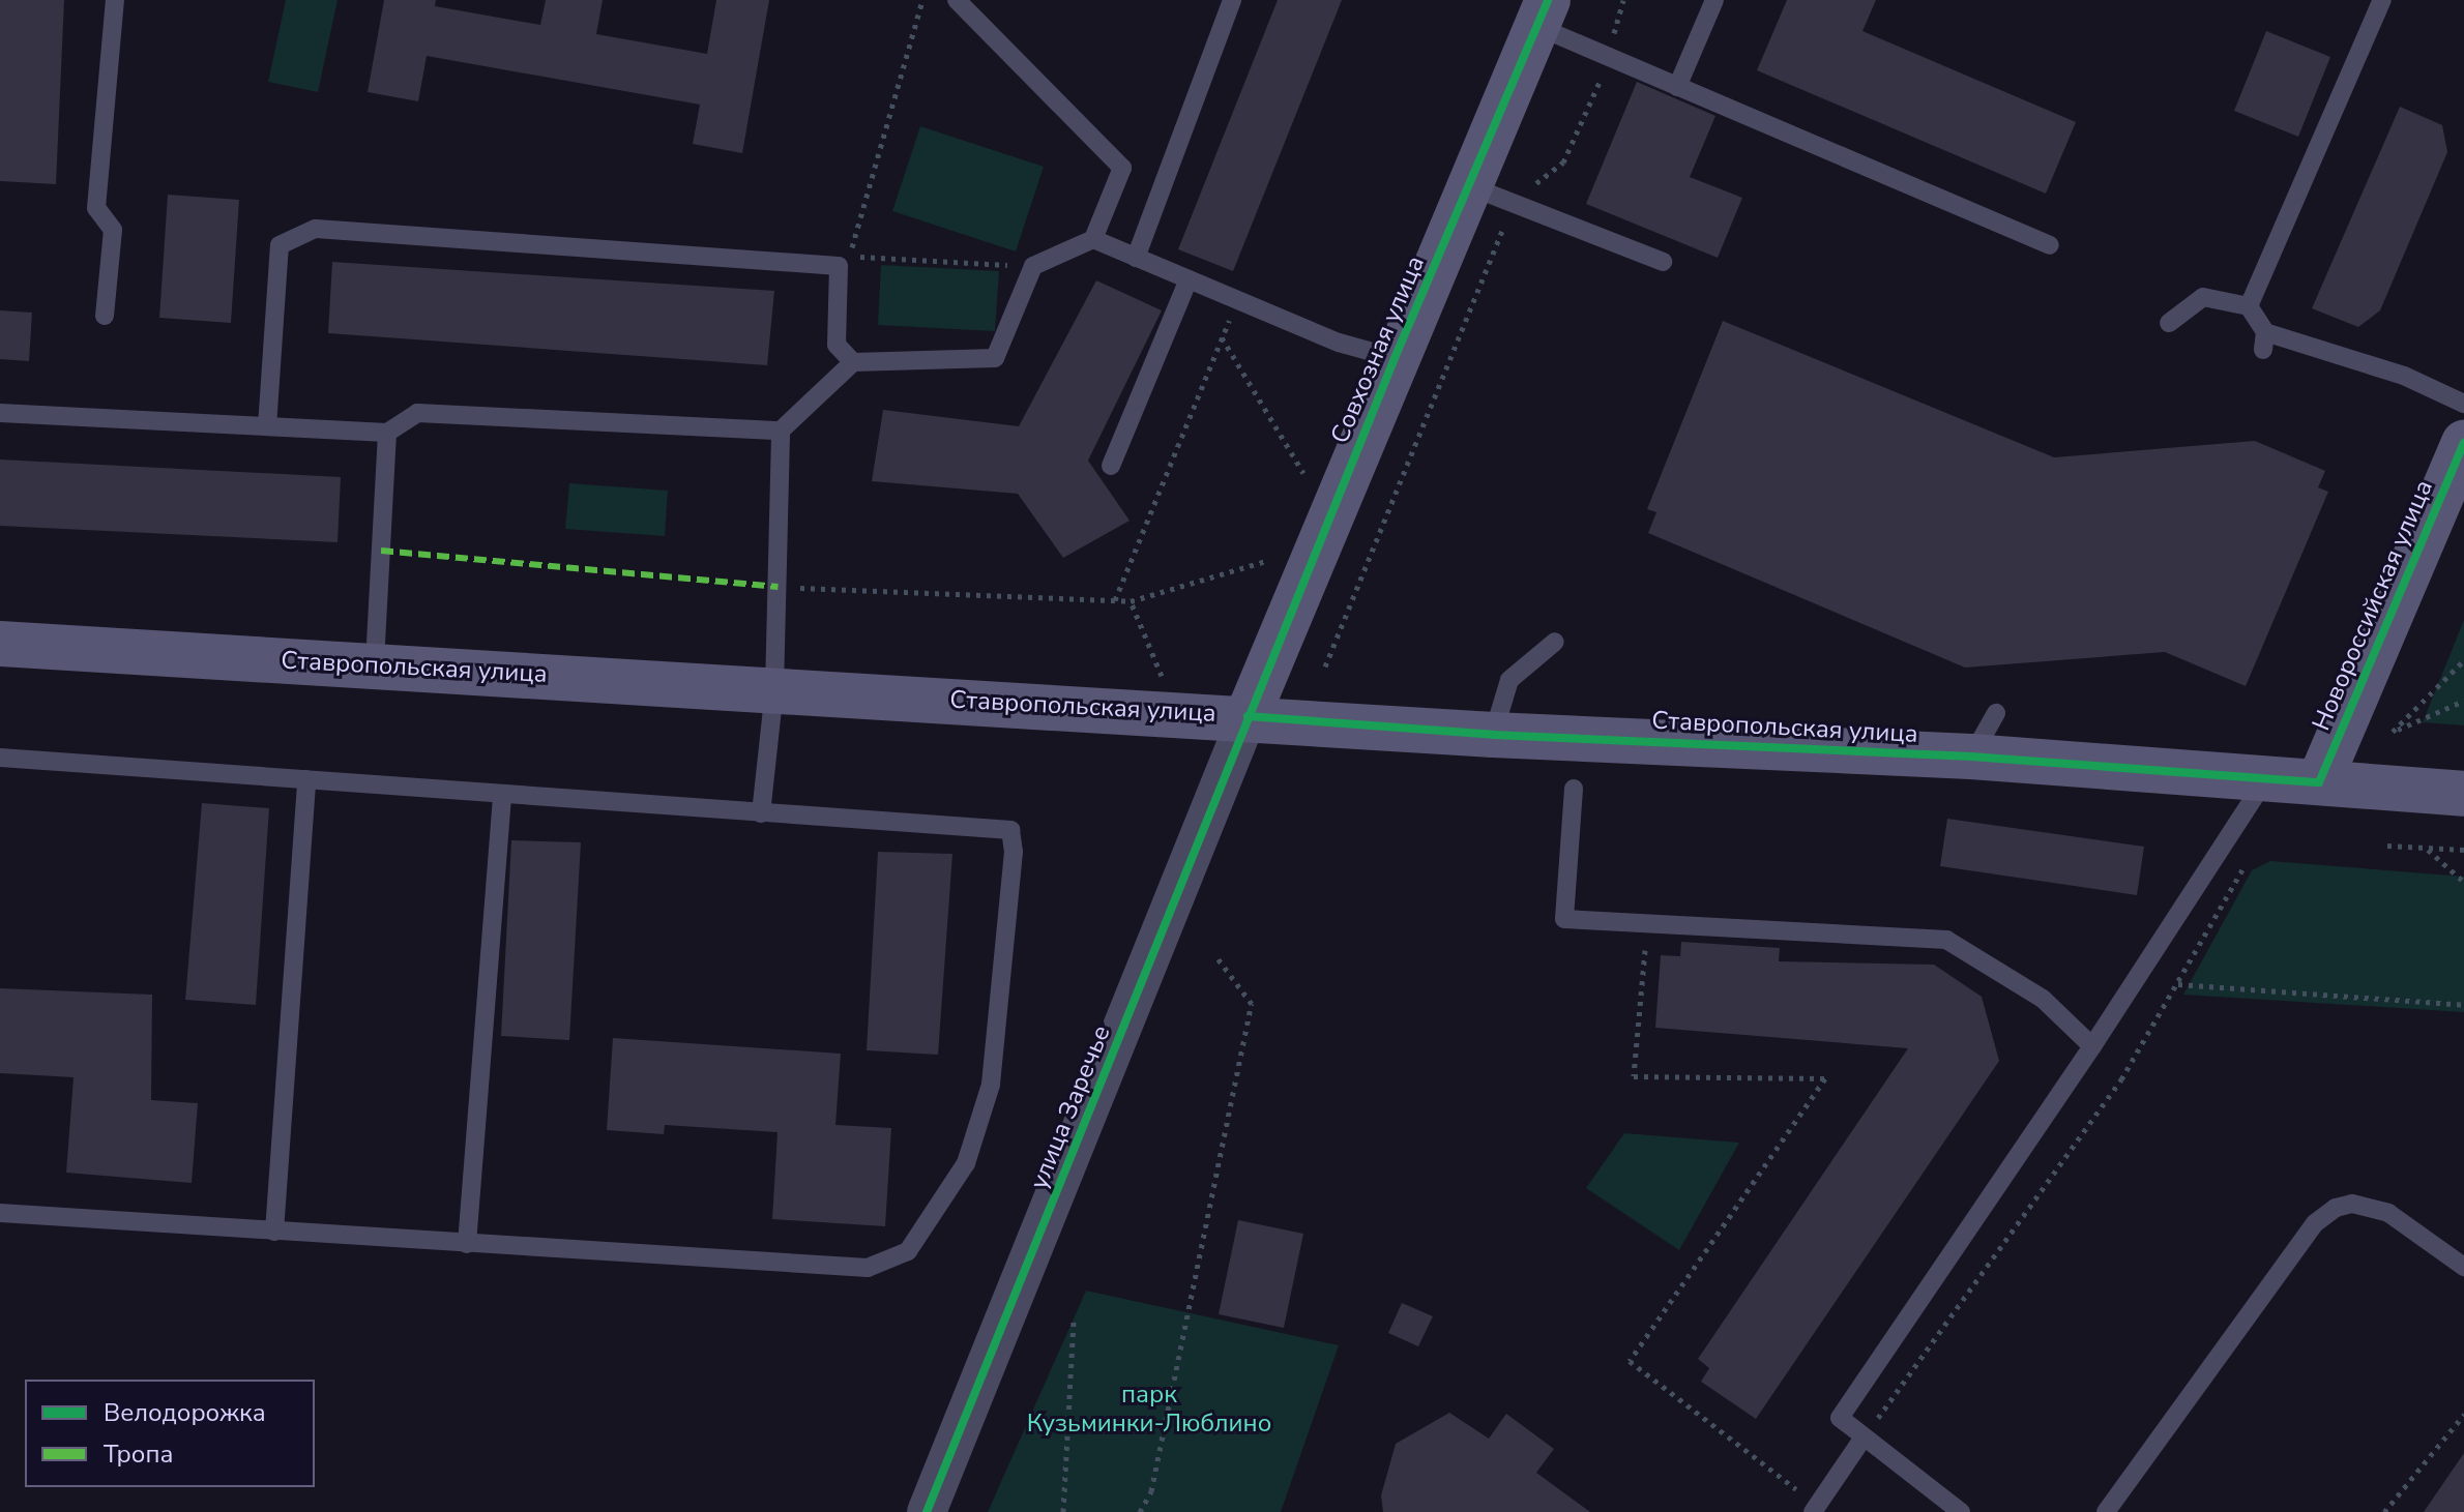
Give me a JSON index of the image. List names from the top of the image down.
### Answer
{
  "streets": {
    "main road": ["Совхозная улица", "Новороссийская улица", "Ставропольская улица"],
    "street": ["улица Заречье"]
  },
  "crossings": [
    ["Совхозная улица", "Ставропольская улица"],
    ["Совхозная улица", "улица Заречье"],
    ["Новороссийская улица", "Ставропольская улица"],
    ["Ставропольская улица", "улица Заречье"]
  ],
  "parks": ["парк Кузьминки-Люблино"],
  "legend": ["Велодорожка", "Тропа"]
}
